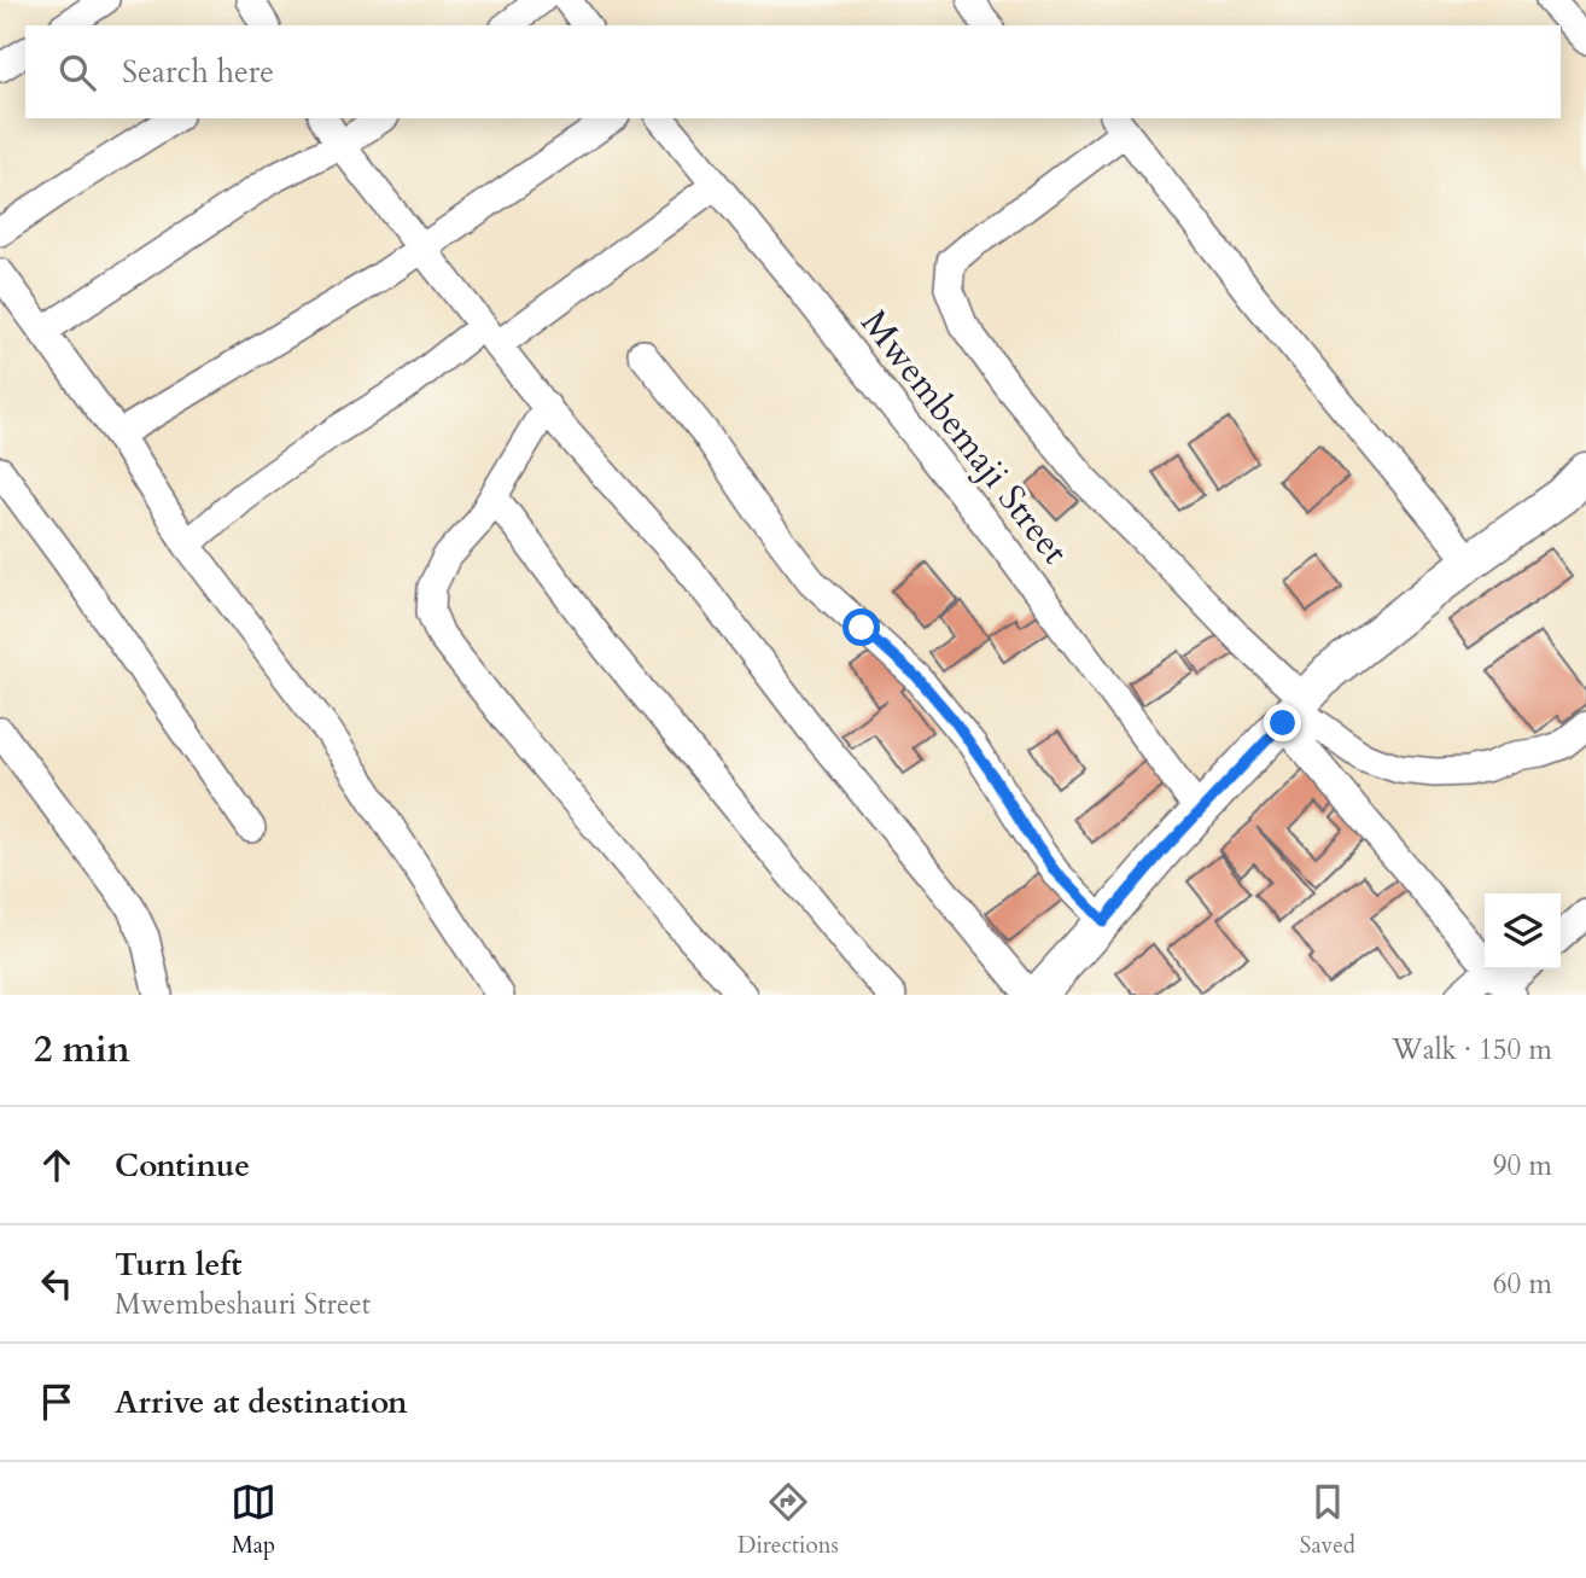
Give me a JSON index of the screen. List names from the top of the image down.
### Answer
{
  "streets": {
    "street": ["Mwembemaji Street"]
  },
  "page": {
    "search": "Search here",
    "heading": ["2 min", "Walk · 150 m"],
    "list": [
      ["Continue", "90 m"],
      ["Turn left", "Mwembeshauri Street", "60 m"],
      "Arrive at destination"
    ],
    "nav": ["Map", "Directions", "Saved"]
  }
}
